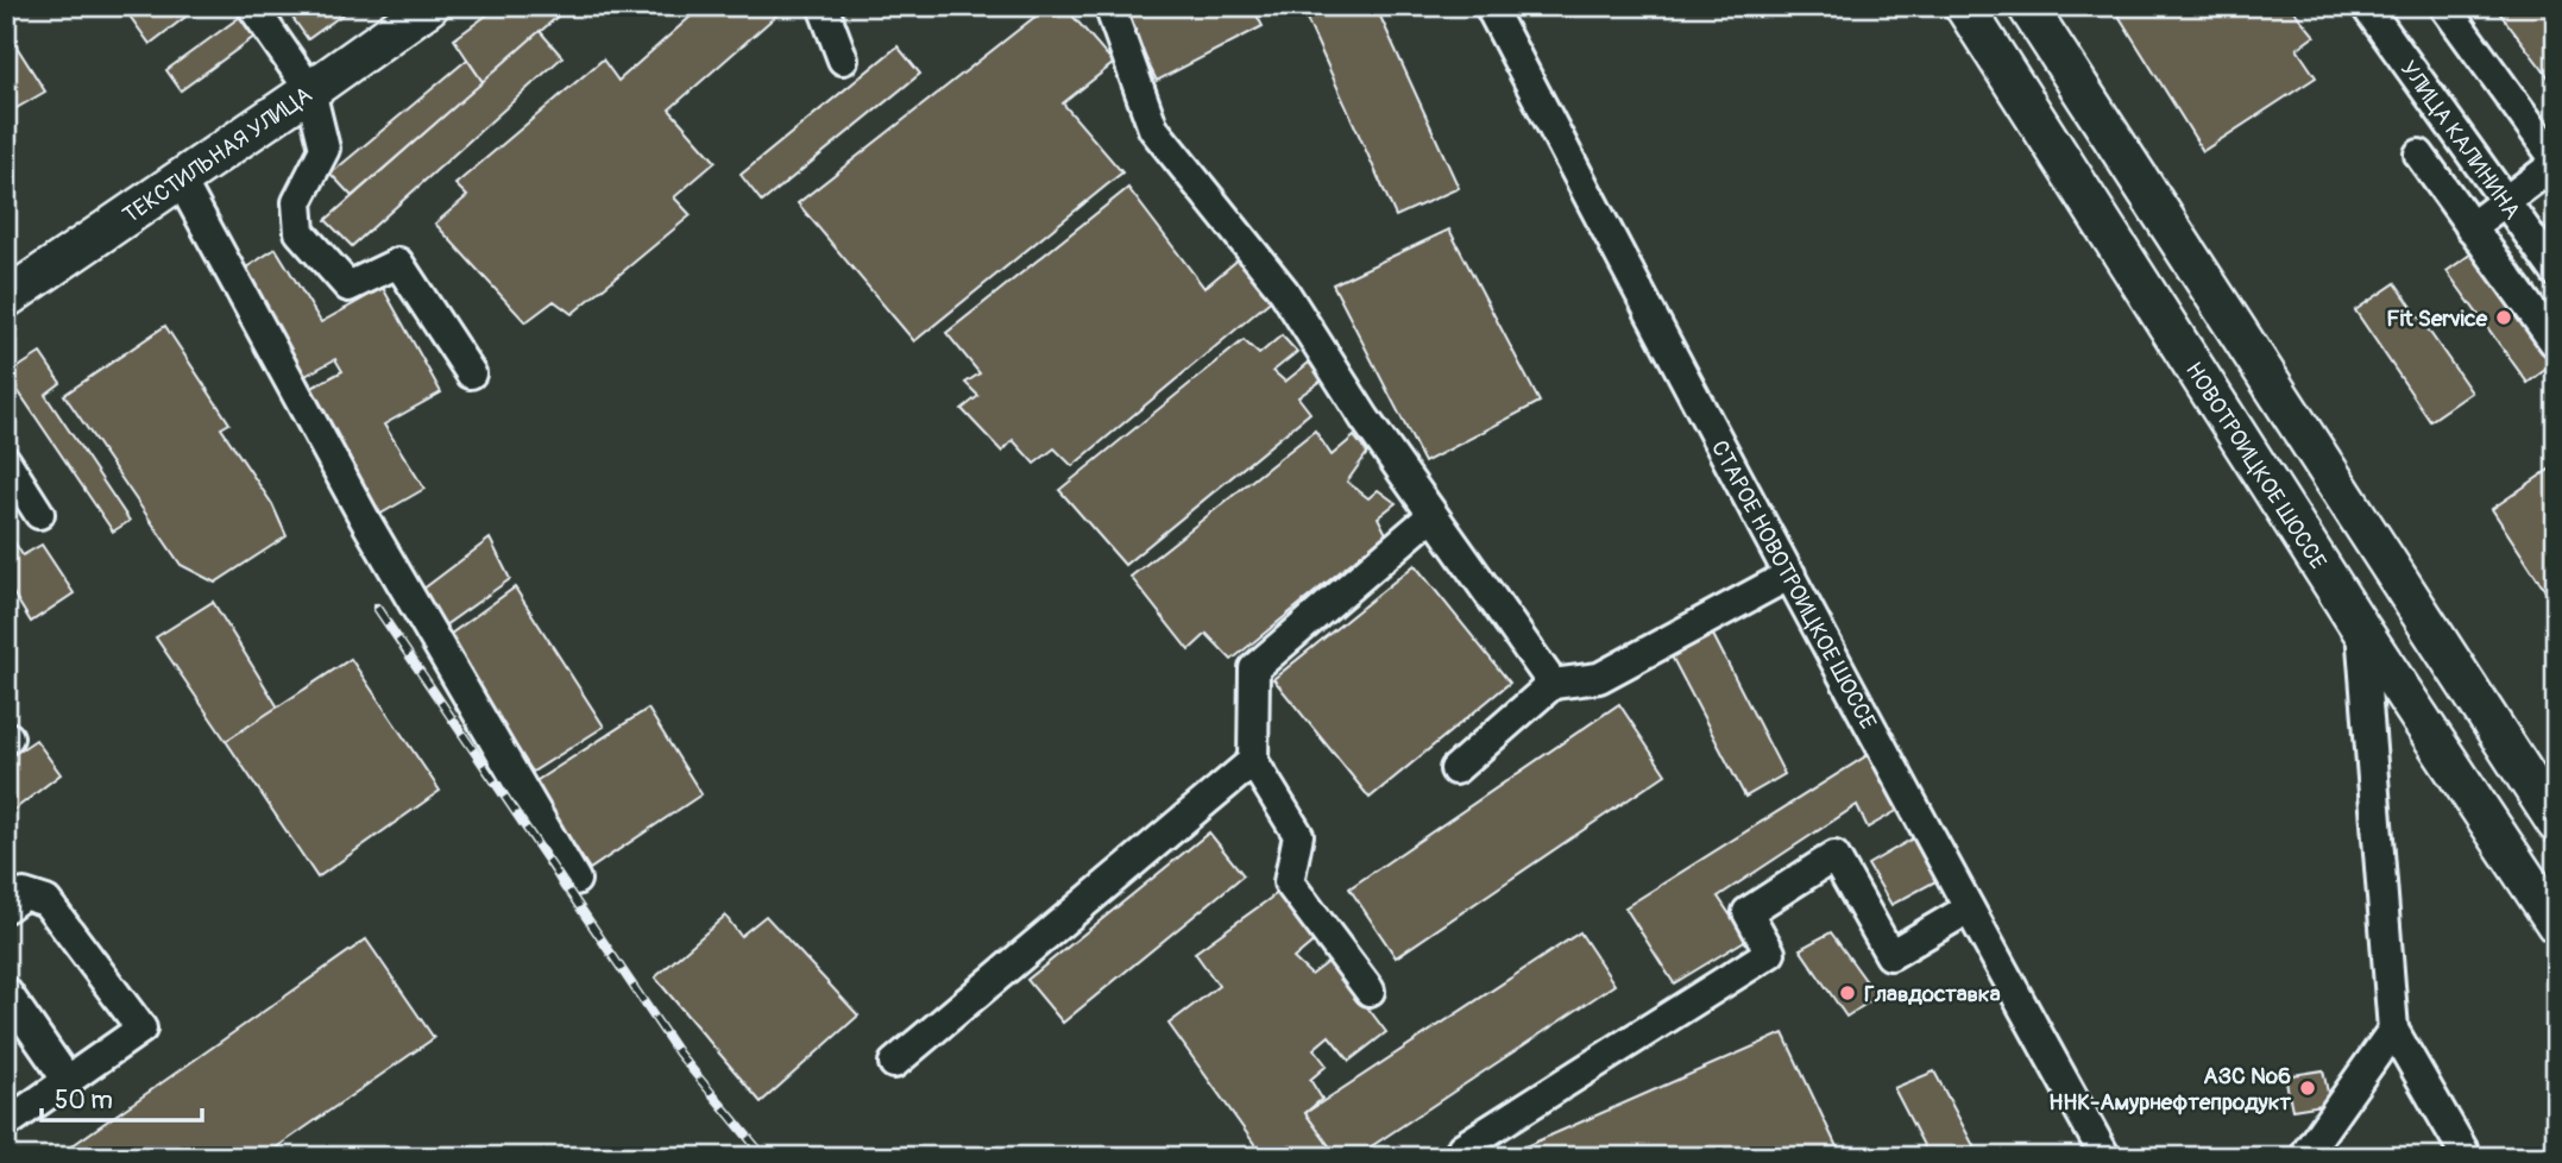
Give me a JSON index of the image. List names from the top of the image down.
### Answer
{
  "streets": {
    "main road": ["ТЕКСТИЛЬНАЯ УЛИЦА", "НОВОТРОИЦКОЕ ШОССЕ"],
    "street": ["УЛИЦА КАЛИНИНА", "СТАРОЕ НОВОТРОИЦКОЕ ШОССЕ"]
  },
  "places": ["Fit Service", "Главдоставка", "АЗС №6 ННК-Амурнефтепродукт"],
  "scale_bar": "50 m"
}
